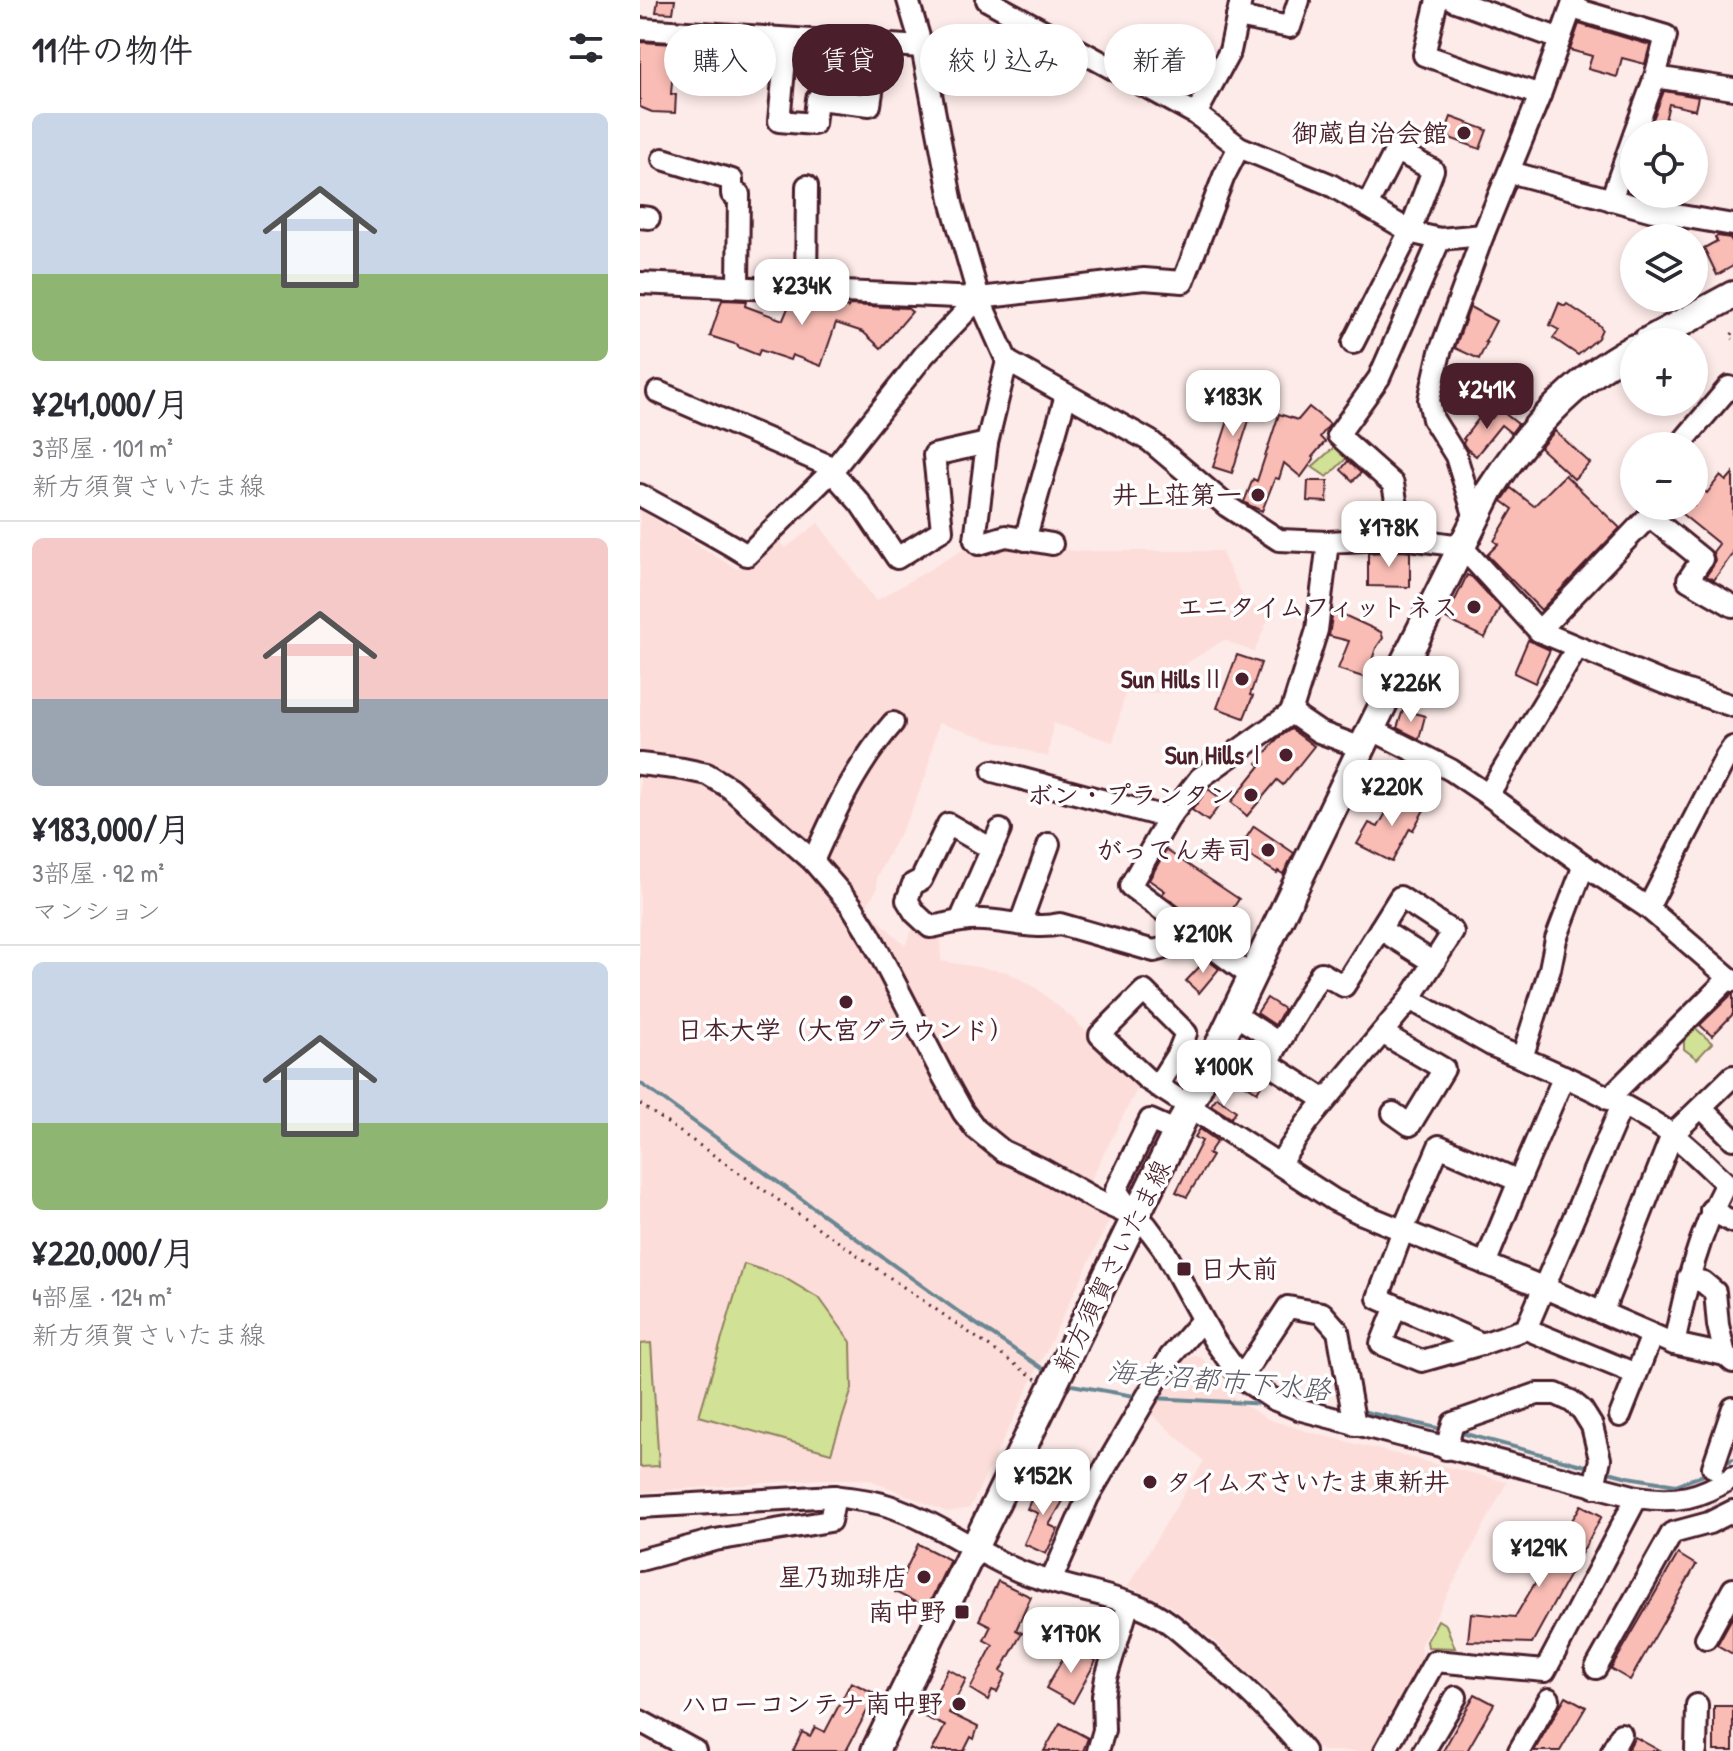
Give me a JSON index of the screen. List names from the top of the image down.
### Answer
{
  "streets": {
    "main road": ["新方須賀さいたま線"]
  },
  "water": ["海老沼都市下水路"],
  "places": {
    "other": [
      "御蔵自治会館",
      "井上荘第一",
      "エニタイムフィットネス",
      "Sun HillsⅡ",
      "Sun HillsⅠ",
      "ボン・プランタン",
      "がってん寿司",
      "日本大学（大宮グラウンド）",
      "タイムズさいたま東新井",
      "星乃珈琲店",
      "ハローコンテナ南中野"
    ],
    "transit": ["日大前", "南中野"]
  },
  "page": {
    "heading": "11件の物件",
    "chip": [
      "購入",
      "賃貸",
      "絞り込み",
      "新着"
    ],
    "list": [
      {
        "name": "¥241,000/月",
        "note": "3部屋 · 101 m² · 新方須賀さいたま線"
      },
      {
        "name": "¥183,000/月",
        "note": "3部屋 · 92 m² · マンション"
      },
      {
        "name": "¥220,000/月",
        "note": "4部屋 · 124 m² · 新方須賀さいたま線"
      }
    ],
    "map_buttons": ["+", "−"],
    "price": [
      "¥234K",
      "¥241K",
      "¥183K",
      "¥178K",
      "¥226K",
      "¥220K",
      "¥210K",
      "¥100K",
      "¥152K",
      "¥129K",
      "¥170K"
    ]
  }
}
